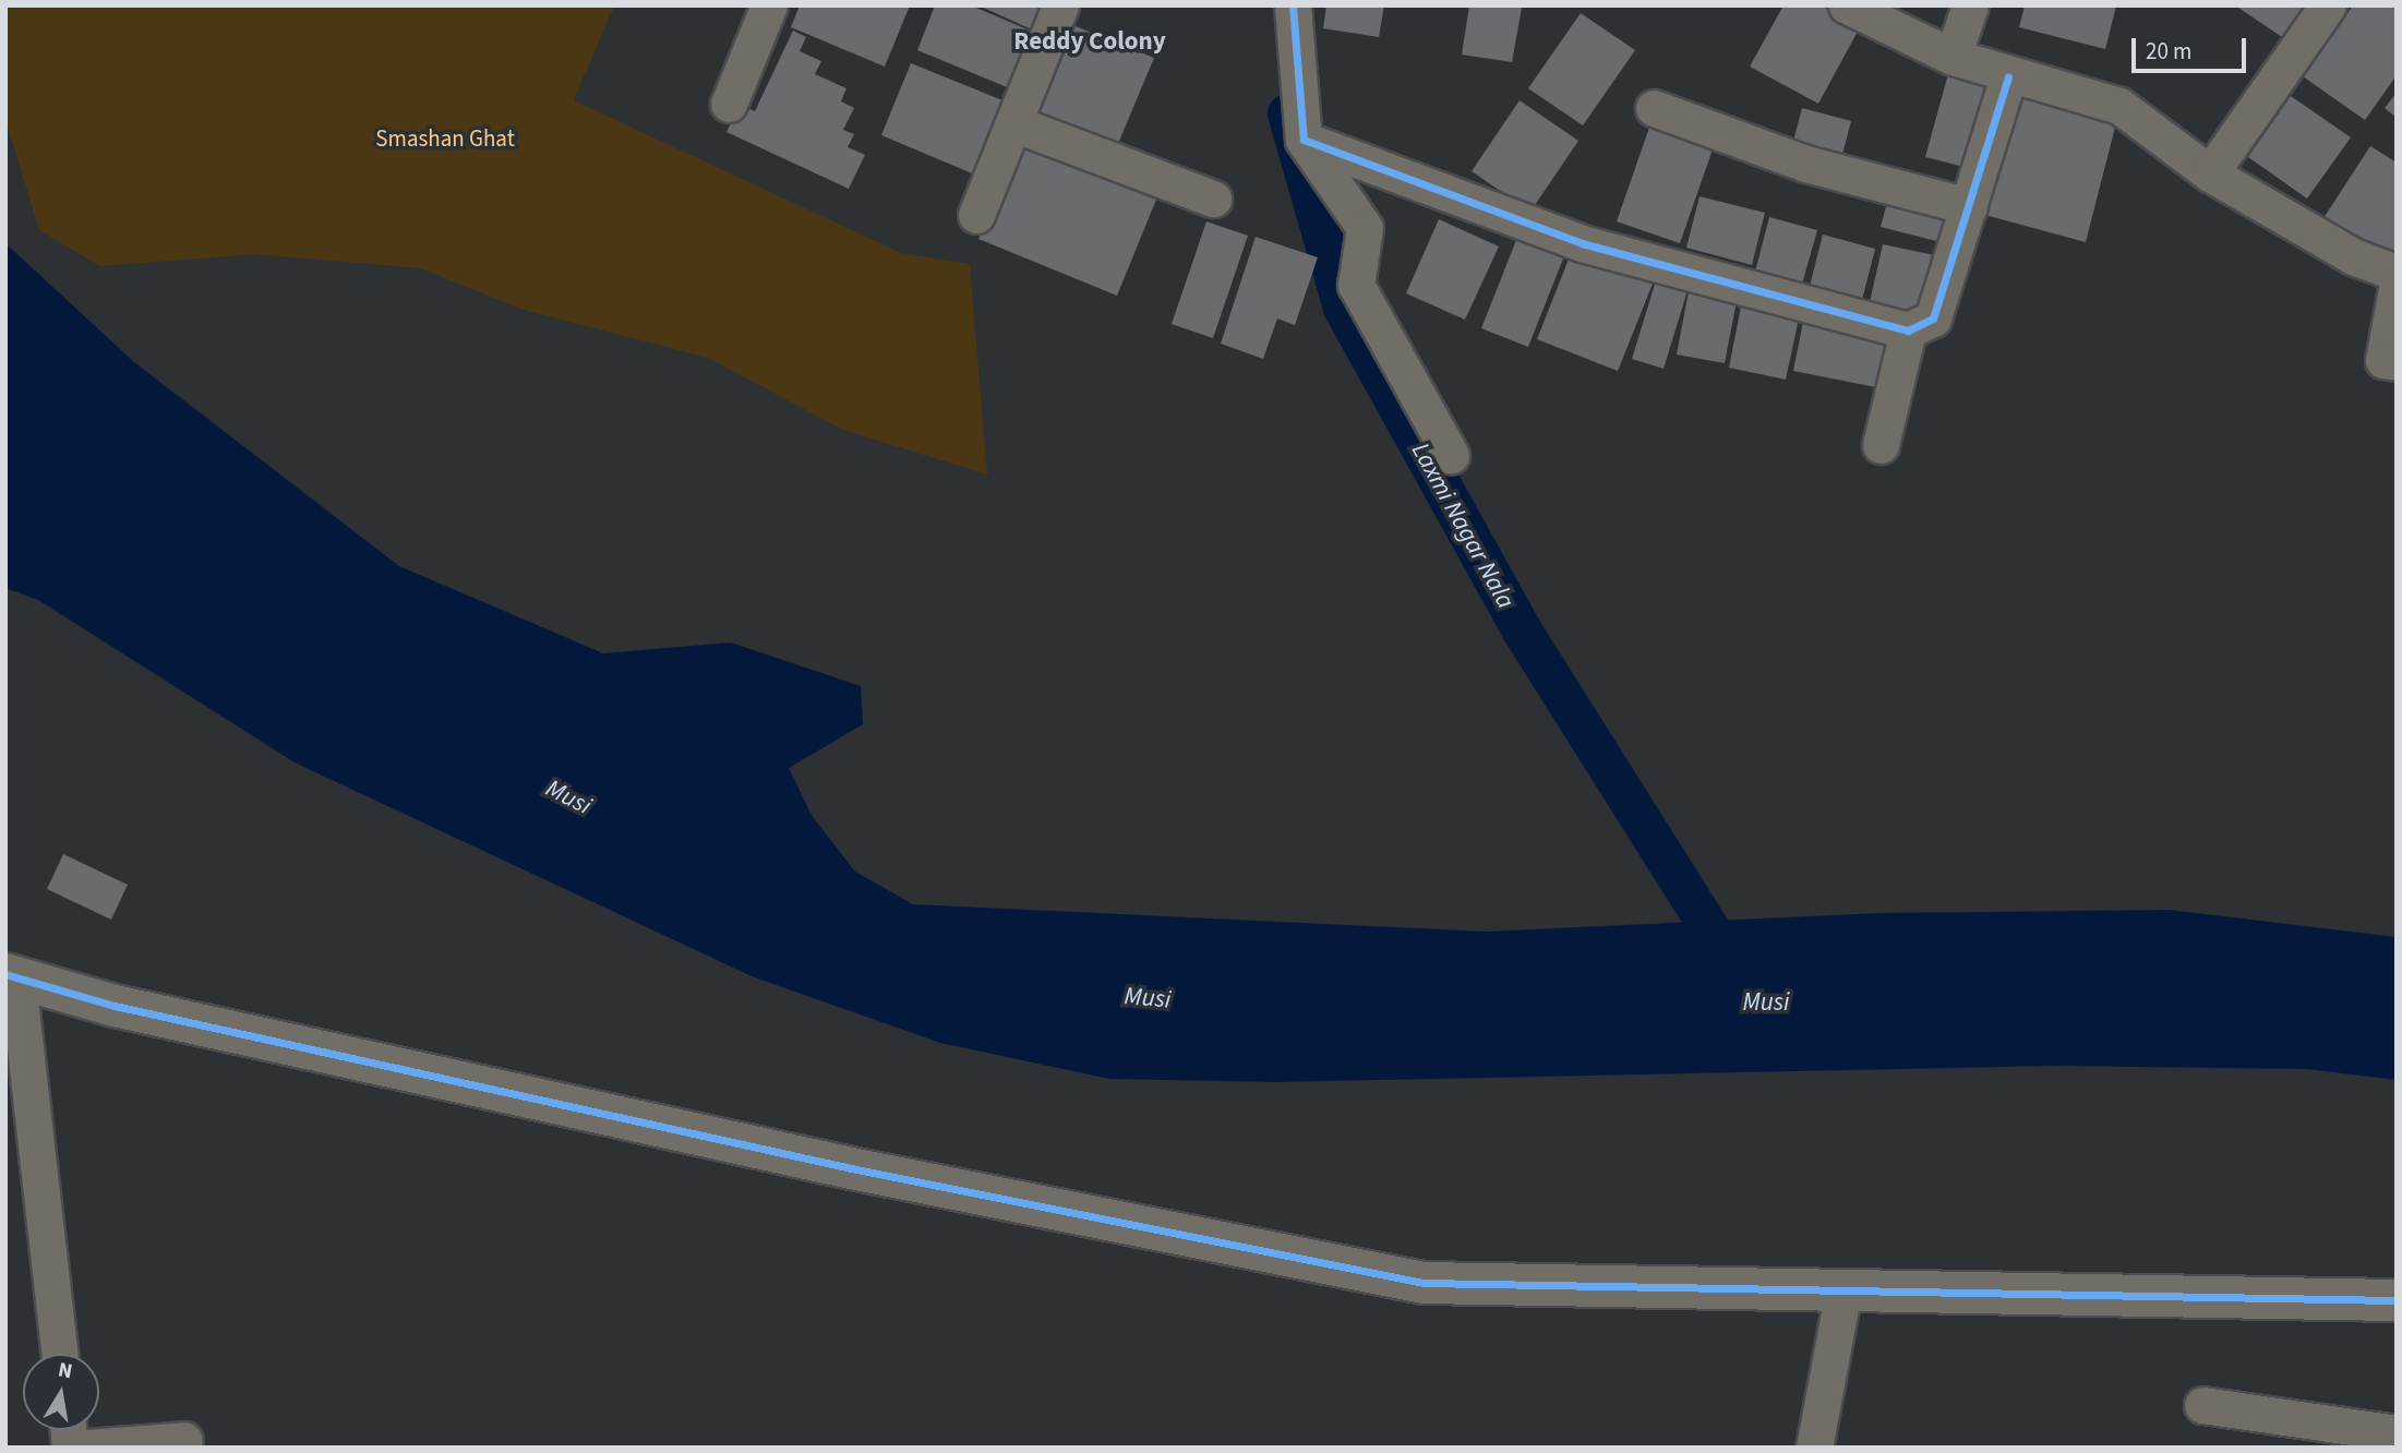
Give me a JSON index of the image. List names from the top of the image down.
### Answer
{
  "districts": ["Reddy Colony"],
  "water": ["Laxmi Nagar Nala", "Musi"],
  "parks": ["Smashan Ghat"],
  "scale_bar": "20 m",
  "north": "top"
}
